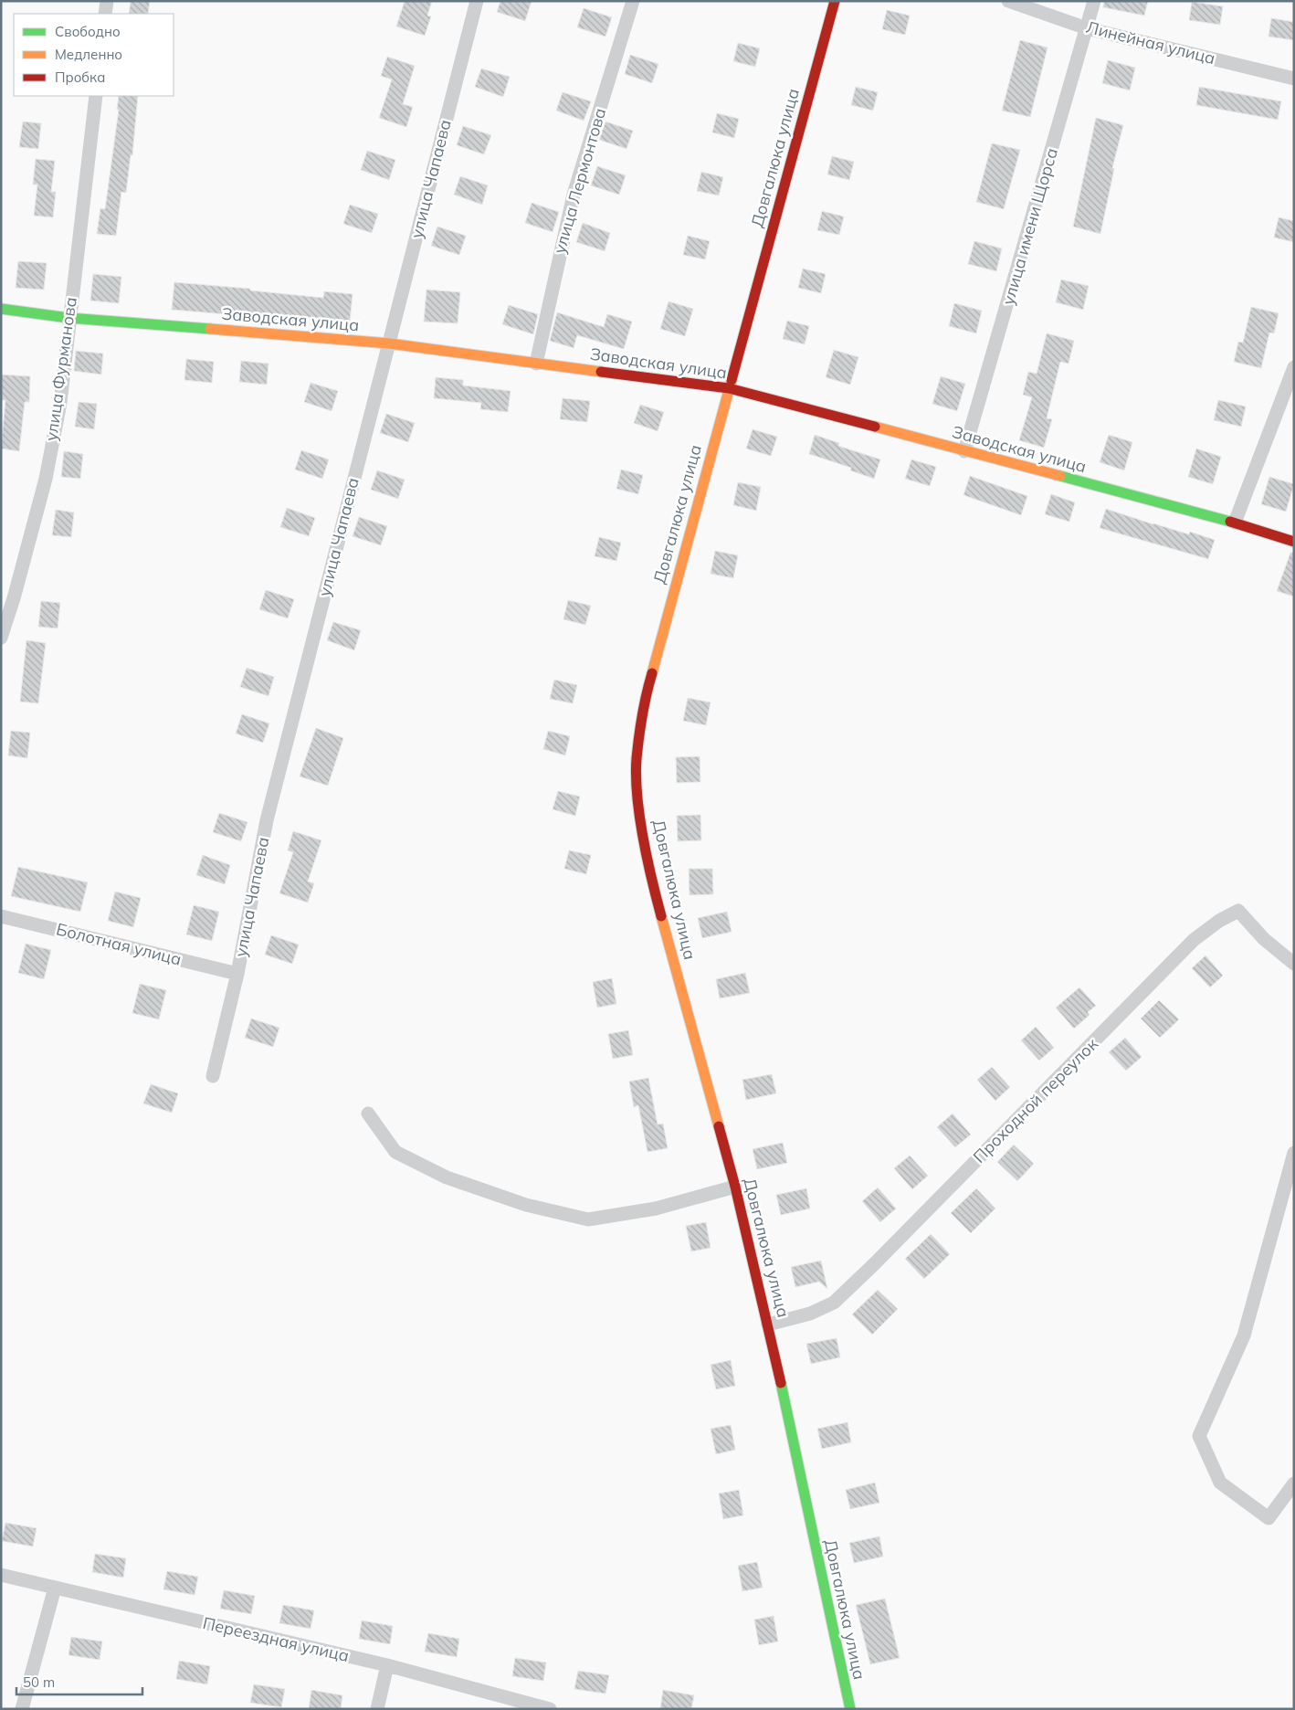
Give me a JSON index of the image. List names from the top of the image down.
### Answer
{
  "streets": {
    "street": [
      "Линейная улица",
      "Довгалюка улица",
      "улица Чапаева",
      "улица Лермонтова",
      "улица имени Щорса",
      "Заводская улица",
      "улица Фурманова",
      "Болотная улица",
      "Проходной переулок",
      "Переездная улица"
    ]
  },
  "crossings": [
    ["Линейная улица", "улица имени Щорса"],
    ["Довгалюка улица", "Заводская улица"],
    ["Довгалюка улица", "Проходной переулок"],
    ["улица Чапаева", "Заводская улица"],
    ["улица Чапаева", "Болотная улица"],
    ["улица Лермонтова", "Заводская улица"],
    ["улица имени Щорса", "Заводская улица"],
    ["Заводская улица", "улица Фурманова"]
  ],
  "legend": ["Свободно", "Медленно", "Пробка"],
  "scale_bar": "50 m"
}
